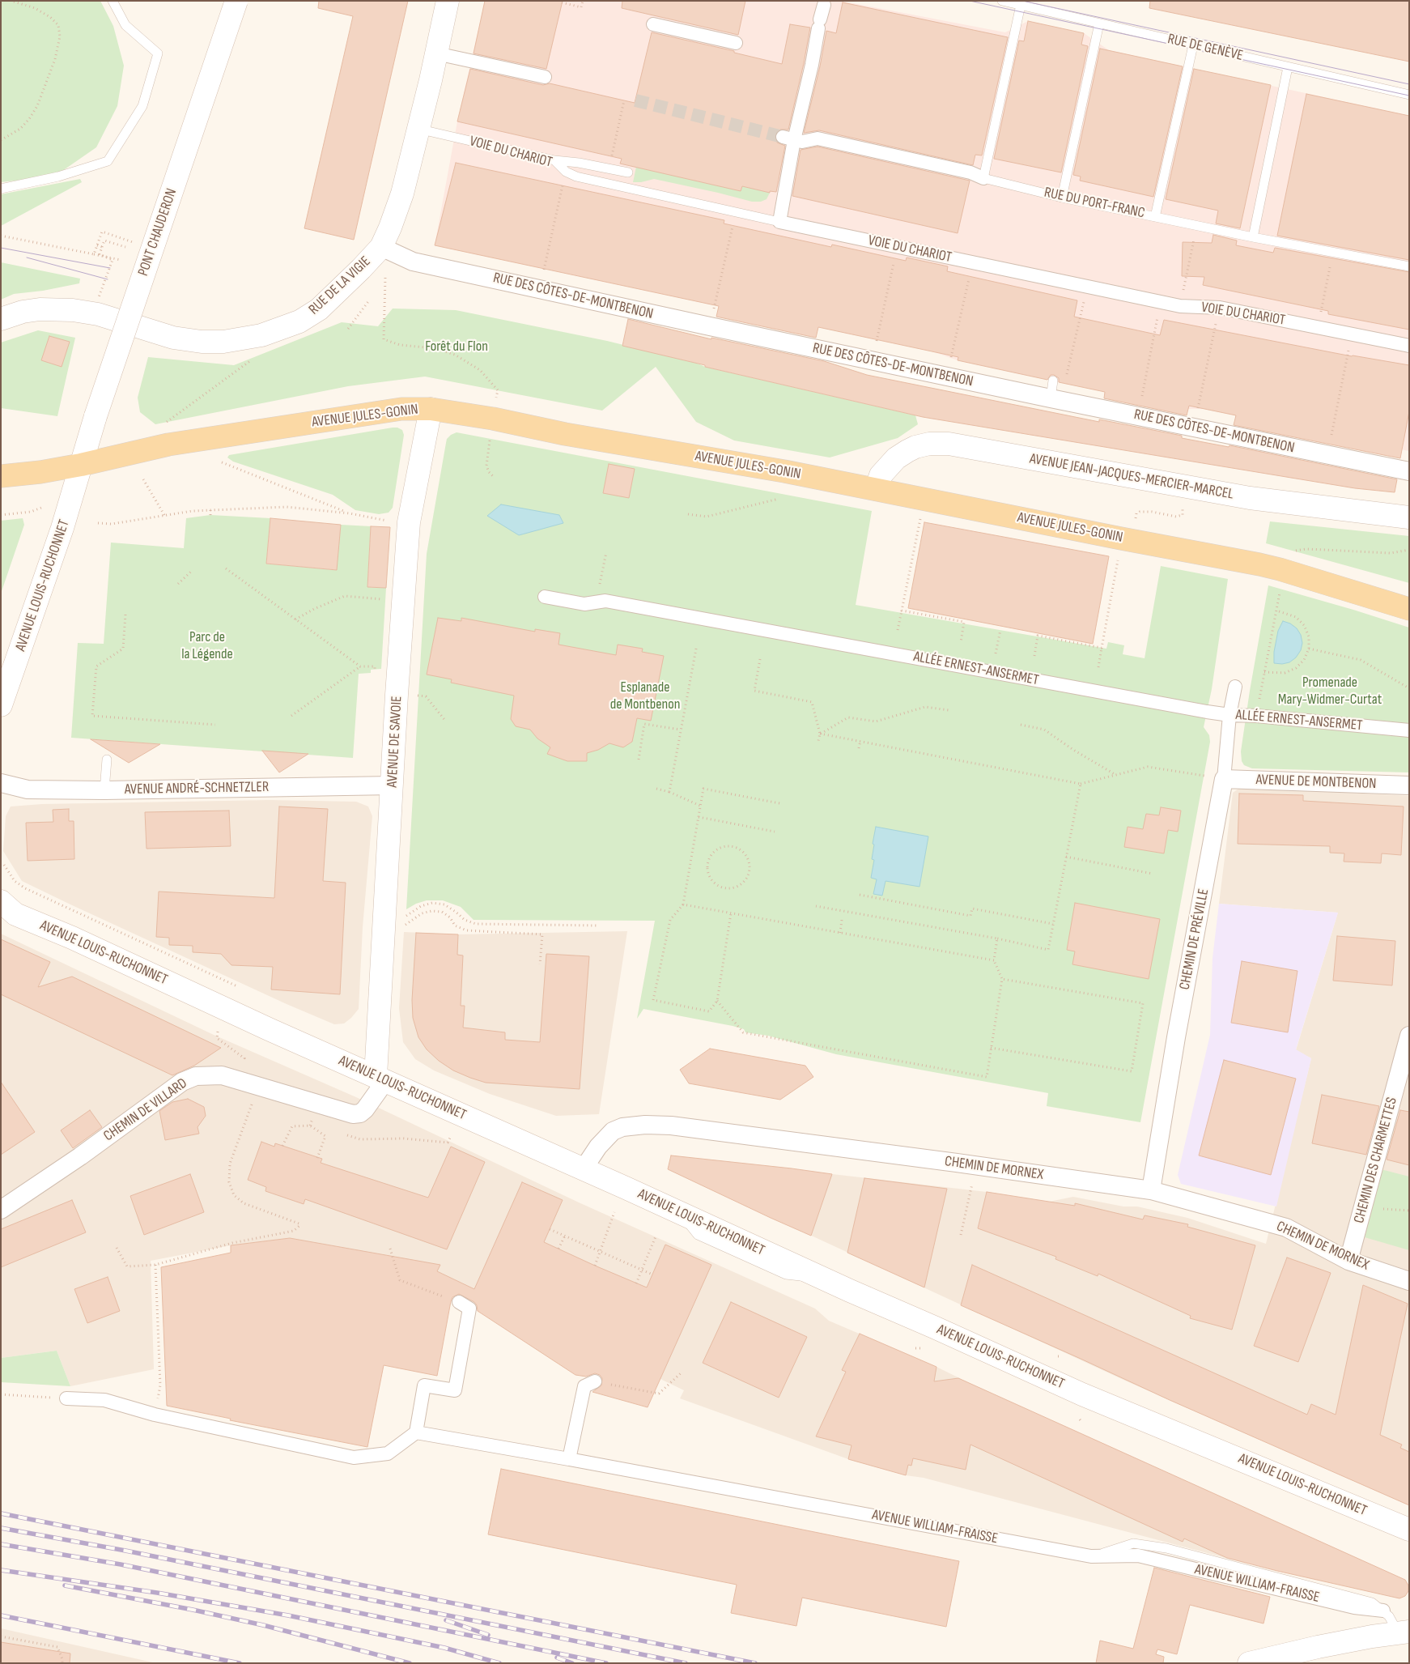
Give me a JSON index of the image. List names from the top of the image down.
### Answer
{
  "streets": {
    "main road": [
      "PONT CHAUDERON",
      "RUE DE LA VIGIE",
      "AVENUE JULES-GONIN",
      "AVENUE JEAN-JACQUES-MERCIER-MARCEL",
      "AVENUE LOUIS-RUCHONNET",
      "AVENUE DE SAVOIE"
    ],
    "street": [
      "VOIE DU CHARIOT",
      "RUE DU PORT-FRANC",
      "RUE DES CÔTES-DE-MONTBENON",
      "ALLÉE ERNEST-ANSERMET",
      "AVENUE DE MONTBENON",
      "AVENUE ANDRÉ-SCHNETZLER",
      "CHEMIN DE PRÉVILLE",
      "CHEMIN DE VILLARD",
      "CHEMIN DES CHARMETTES",
      "CHEMIN DE MORNEX",
      "AVENUE WILLIAM-FRAISSE"
    ],
    "lane": ["RUE DE GENÈVE"]
  },
  "crossings": [
    ["VOIE DU CHARIOT", "RUE DE LA VIGIE"],
    ["PONT CHAUDERON", "AVENUE JULES-GONIN"],
    ["PONT CHAUDERON", "AVENUE LOUIS-RUCHONNET"],
    ["RUE DE LA VIGIE", "RUE DES CÔTES-DE-MONTBENON"],
    ["AVENUE JULES-GONIN", "AVENUE JEAN-JACQUES-MERCIER-MARCEL"],
    ["AVENUE JULES-GONIN", "AVENUE LOUIS-RUCHONNET"],
    ["AVENUE JULES-GONIN", "AVENUE DE SAVOIE"],
    ["AVENUE LOUIS-RUCHONNET", "AVENUE DE SAVOIE"],
    ["AVENUE LOUIS-RUCHONNET", "CHEMIN DE VILLARD"],
    ["AVENUE LOUIS-RUCHONNET", "CHEMIN DE MORNEX"],
    ["ALLÉE ERNEST-ANSERMET", "CHEMIN DE PRÉVILLE"],
    ["AVENUE DE SAVOIE", "AVENUE ANDRÉ-SCHNETZLER"],
    ["AVENUE DE SAVOIE", "CHEMIN DE VILLARD"],
    ["AVENUE DE MONTBENON", "CHEMIN DE PRÉVILLE"],
    ["CHEMIN DE PRÉVILLE", "CHEMIN DE MORNEX"],
    ["CHEMIN DES CHARMETTES", "CHEMIN DE MORNEX"]
  ],
  "parks": [
    "Forêt du Flon",
    "Parc de la Légende",
    "Promenade Mary-Widmer-Curtat",
    "Esplanade de Montbenon"
  ]
}
